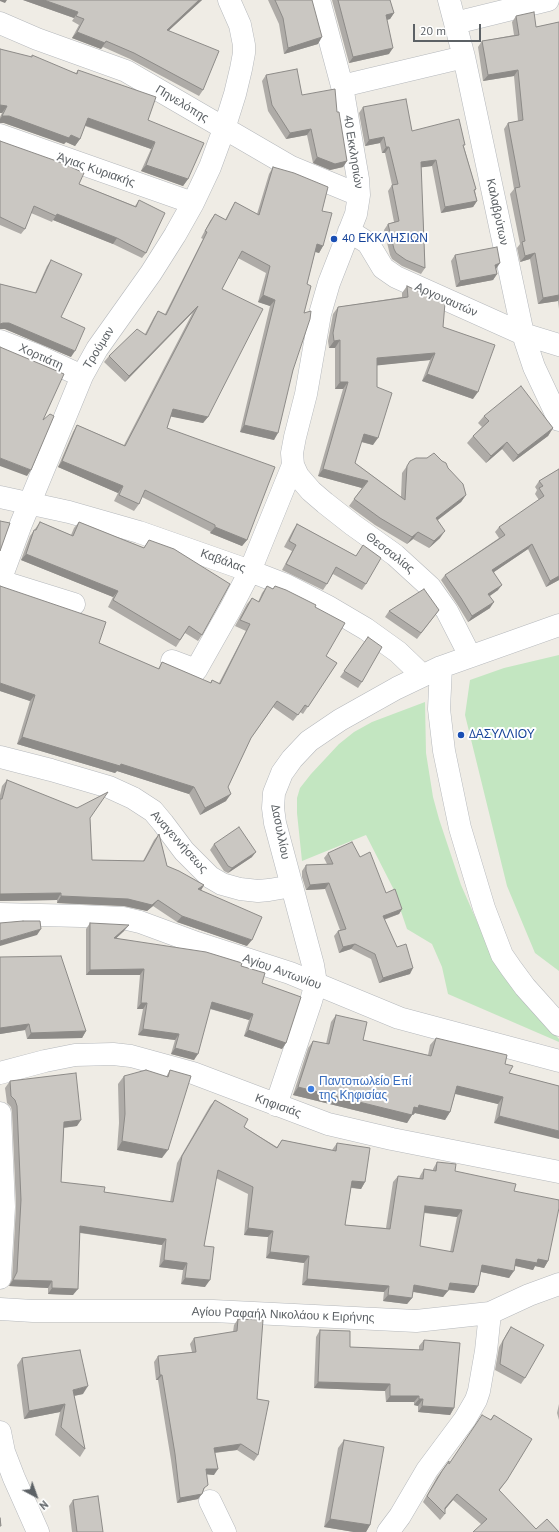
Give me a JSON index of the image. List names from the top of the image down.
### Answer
{
  "streets": {
    "street": [
      "Πηνελόπης",
      "40 Εκκλησιών",
      "Άγιας Κυριακής",
      "Καλαβρύτων",
      "Αργοναυτών",
      "Τρούμαν",
      "Χορτιάτη",
      "Θεσσαλίας",
      "Καβάλας",
      "Δασυλλίου",
      "Αναγεννήσεως",
      "Αγίου Αντωνίου",
      "Κηφισιάς",
      "Αγίου Ραφαήλ Νικολάου κ Ειρήνης"
    ]
  },
  "crossings": [
    ["Πηνελόπης", "40 Εκκλησιών"],
    ["Πηνελόπης", "Τρούμαν"],
    ["40 Εκκλησιών", "Αργοναυτών"],
    ["40 Εκκλησιών", "Θεσσαλίας"],
    ["Άγιας Κυριακής", "Τρούμαν"],
    ["Καλαβρύτων", "Αργοναυτών"],
    ["Τρούμαν", "Χορτιάτη"],
    ["Τρούμαν", "Καβάλας"],
    ["Θεσσαλίας", "Δασυλλίου"],
    ["Καβάλας", "Δασυλλίου"],
    ["Δασυλλίου", "Αναγεννήσεως"],
    ["Δασυλλίου", "Αγίου Αντωνίου"],
    ["Δασυλλίου", "Κηφισιάς"]
  ],
  "places": ["40 ΕΚΚΛΗΣΙΩΝ", "ΔΑΣΥΛΛΙΟΥ", "Παντοπωλείο Επί της Κηφισίας"],
  "scale_bar": "20 m",
  "north": "bottom right"
}
